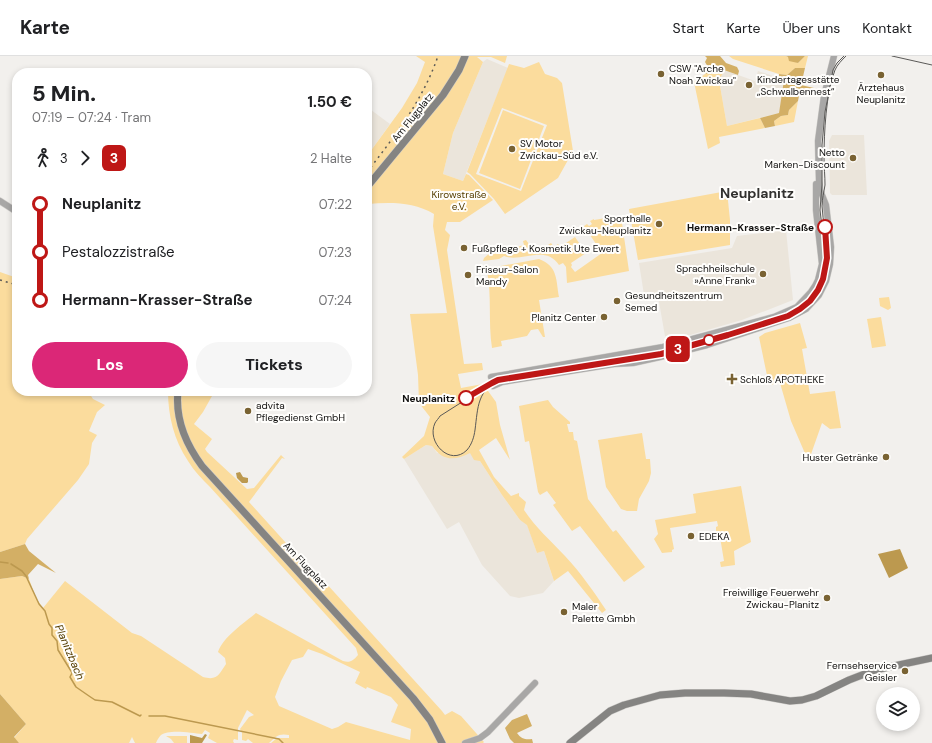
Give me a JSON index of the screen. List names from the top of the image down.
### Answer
{
  "streets": {
    "main road": ["Am Flugplatz"]
  },
  "districts": ["Neuplanitz"],
  "water": ["Planitzbach"],
  "parks": ["Kirowstraße e.V."],
  "places": {
    "other": [
      "CSW \"Arche Noah Zwickau\"",
      "Ärztehaus Neuplanitz",
      "Kindertagesstätte „Schwalbennest“",
      "SV Motor Zwickau-Süd e.V.",
      "Netto Marken-Discount",
      "Sporthalle Zwickau-Neuplanitz",
      "Hermann-Krasser-Straße",
      "Fußpflege + Kosmetik Ute Ewert",
      "Sprachheilschule »Anne Frank«",
      "Friseur-Salon Mandy",
      "Gesundheitszentrum Semed",
      "Planitz Center",
      "Neuplanitz",
      "advita Pflegedienst GmbH",
      "Huster Getränke",
      "EDEKA",
      "Freiwillige Feuerwehr Zwickau-Planitz",
      "Maler Palette Gmbh",
      "Fernsehservice Geisler"
    ],
    "health": ["Schloß APOTHEKE"]
  },
  "lines": ["tram line 3"],
  "page": {
    "header": "Karte",
    "nav": [
      "Start",
      "Karte",
      "Über uns",
      "Kontakt"
    ],
    "on_map": "3",
    "heading": ["5 Min.", "07:19 – 07:24 · Tram", "1.50 €"],
    "legs": ["3", "3", "2 Halte"],
    "list": [
      {
        "name": "Neuplanitz",
        "value": "07:22"
      },
      {
        "name": "Pestalozzistraße",
        "value": "07:23"
      },
      {
        "name": "Hermann-Krasser-Straße",
        "value": "07:24"
      }
    ],
    "buttons": ["Los", "Tickets"]
  }
}
